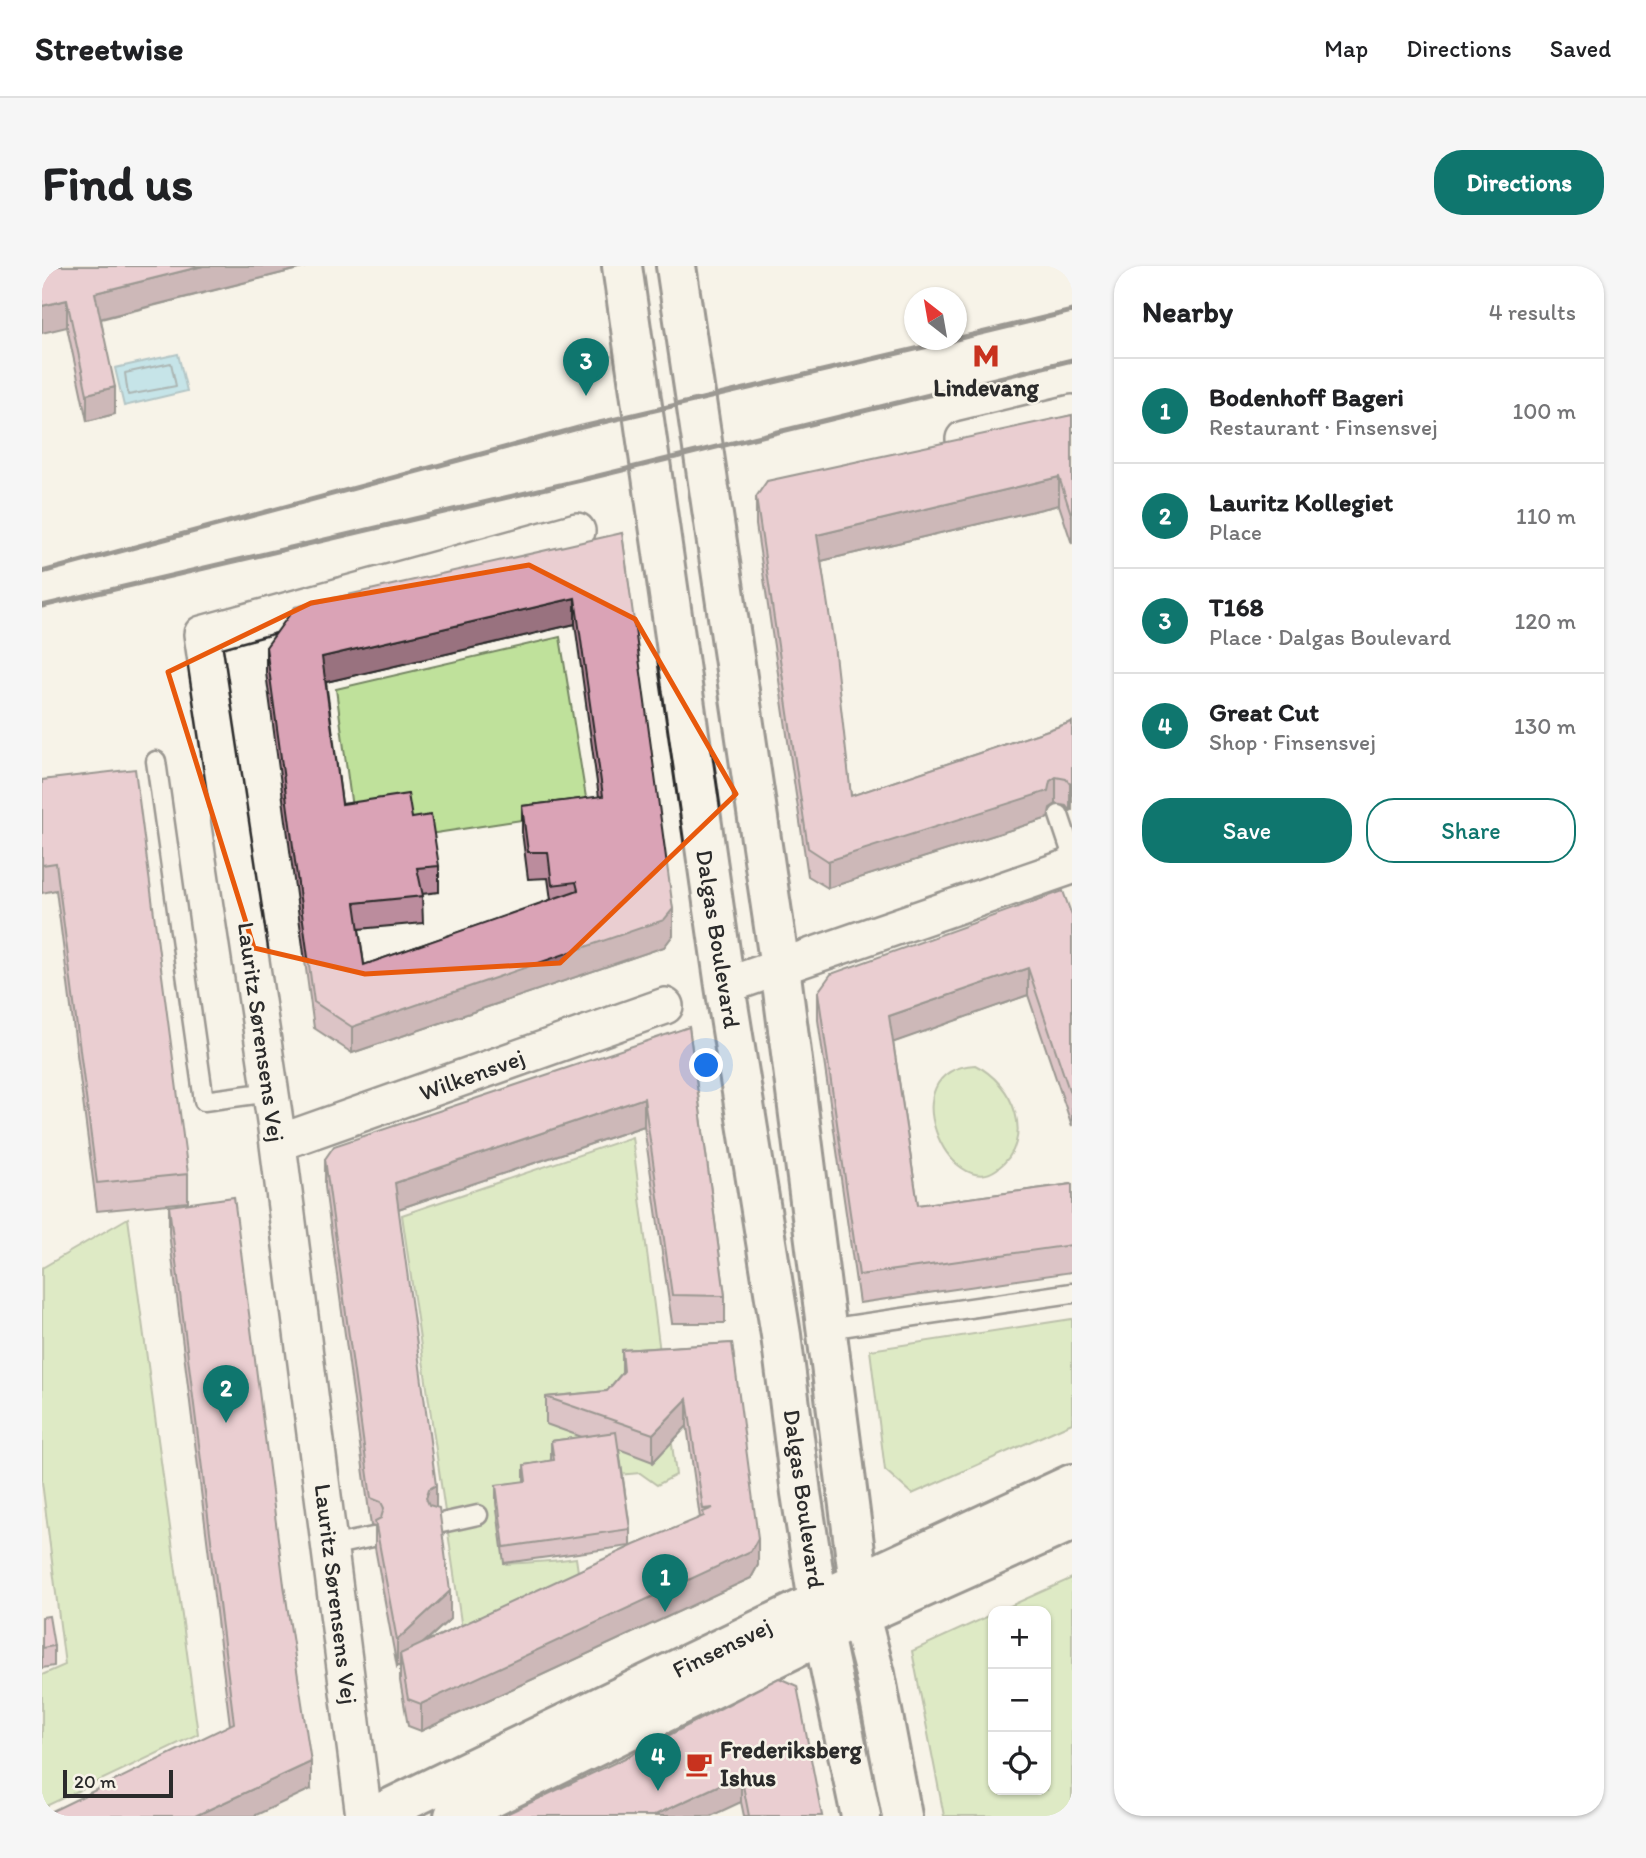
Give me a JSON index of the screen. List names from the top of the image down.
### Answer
{
  "streets": {
    "street": [
      "Dalgas Boulevard",
      "Lauritz Sørensens Vej",
      "Wilkensvej",
      "Finsensvej"
    ]
  },
  "crossings": [
    ["Dalgas Boulevard", "Finsensvej"],
    ["Lauritz Sørensens Vej", "Wilkensvej"]
  ],
  "places": {
    "metro station": ["Lindevang"],
    "cafe": ["Frederiksberg Ishus"]
  },
  "scale_bar": "20 m",
  "north": "top left",
  "page": {
    "header": "Streetwise",
    "nav": ["Map", "Directions", "Saved"],
    "buttons": [
      "Directions",
      ["Save", "Share"]
    ],
    "title": "Find us",
    "heading": ["Nearby", "4 results"],
    "pins": [
      "3",
      "2",
      "1",
      "4"
    ],
    "list": [
      {
        "mark": "1",
        "name": "Bodenhoff Bageri",
        "note": "Restaurant · Finsensvej",
        "value": "100 m"
      },
      {
        "mark": "2",
        "name": "Lauritz Kollegiet",
        "note": "Place",
        "value": "110 m"
      },
      {
        "mark": "3",
        "name": "T168",
        "note": "Place · Dalgas Boulevard",
        "value": "120 m"
      },
      {
        "mark": "4",
        "name": "Great Cut",
        "note": "Shop · Finsensvej",
        "value": "130 m"
      }
    ],
    "map_buttons": ["+", "−"],
    "scale": "20 m"
  }
}
